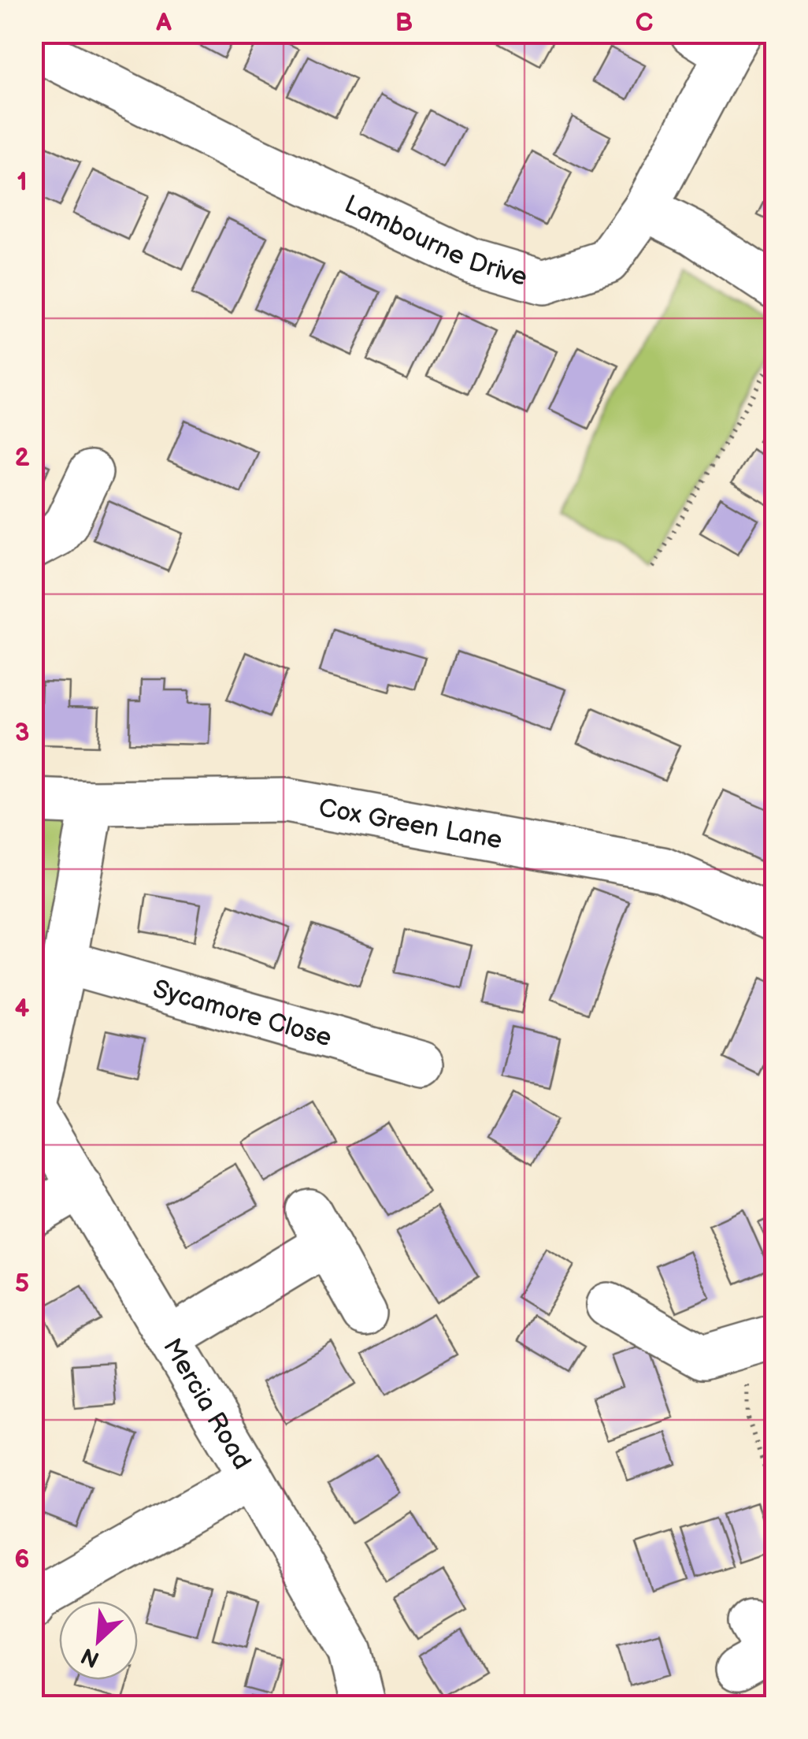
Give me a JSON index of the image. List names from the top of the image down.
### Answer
{
  "streets": {
    "street": [
      "Lambourne Drive",
      "Cox Green Lane",
      "Sycamore Close",
      "Mercia Road"
    ]
  },
  "crossings": [
    ["Cox Green Lane", "Mercia Road"],
    ["Sycamore Close", "Mercia Road"]
  ],
  "north": "bottom left",
  "grid": {
    "columns": ["A", "B", "C"],
    "rows": [
      "1",
      "2",
      "3",
      "4",
      "5",
      "6"
    ]
  }
}
